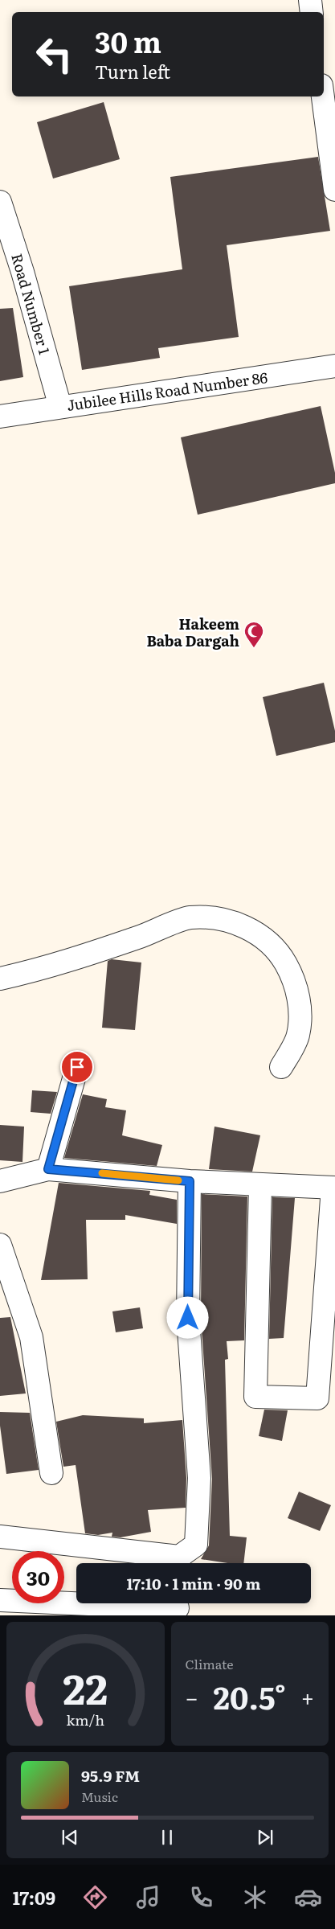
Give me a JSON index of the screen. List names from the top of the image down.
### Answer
{
  "streets": {
    "street": ["Road Number 1", "Jubilee Hills Road Number 86"]
  },
  "crossings": [
    ["Road Number 1", "Jubilee Hills Road Number 86"]
  ],
  "places": {
    "mosque": ["Hakeem Baba Dargah"]
  },
  "page": {
    "turn": ["30 m", "Turn left"],
    "limit": "30",
    "trip": "17:10 · 1 min · 90 m",
    "tile": "Climate",
    "heat": ["−", "20.5°", "+"],
    "song": ["95.9 FM", "Music"],
    "tabs": "17:09",
    "gauge": ["22", "km/h"]
  }
}
